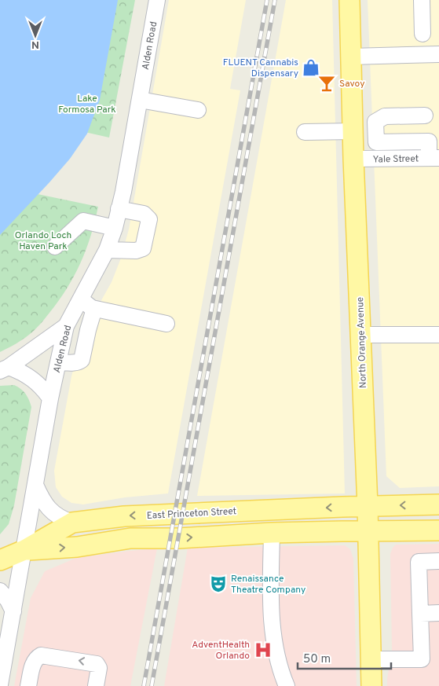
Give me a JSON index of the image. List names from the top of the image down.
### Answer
{
  "streets": {
    "main road": ["North Orange Avenue", "East Princeton Street"],
    "street": ["Alden Road", "Yale Street"]
  },
  "crossings": [
    ["Alden Road", "East Princeton Street"],
    ["Yale Street", "North Orange Avenue"],
    ["North Orange Avenue", "East Princeton Street"]
  ],
  "parks": ["Lake Formosa Park", "Orlando Loch Haven Park"],
  "places": {
    "shop": ["FLUENT Cannabis Dispensary"],
    "bar": ["Savoy"],
    "theatre": ["Renaissance Theatre Company"],
    "hospital": ["AdventHealth Orlando"]
  },
  "scale_bar": "50 m",
  "north": "bottom"
}
